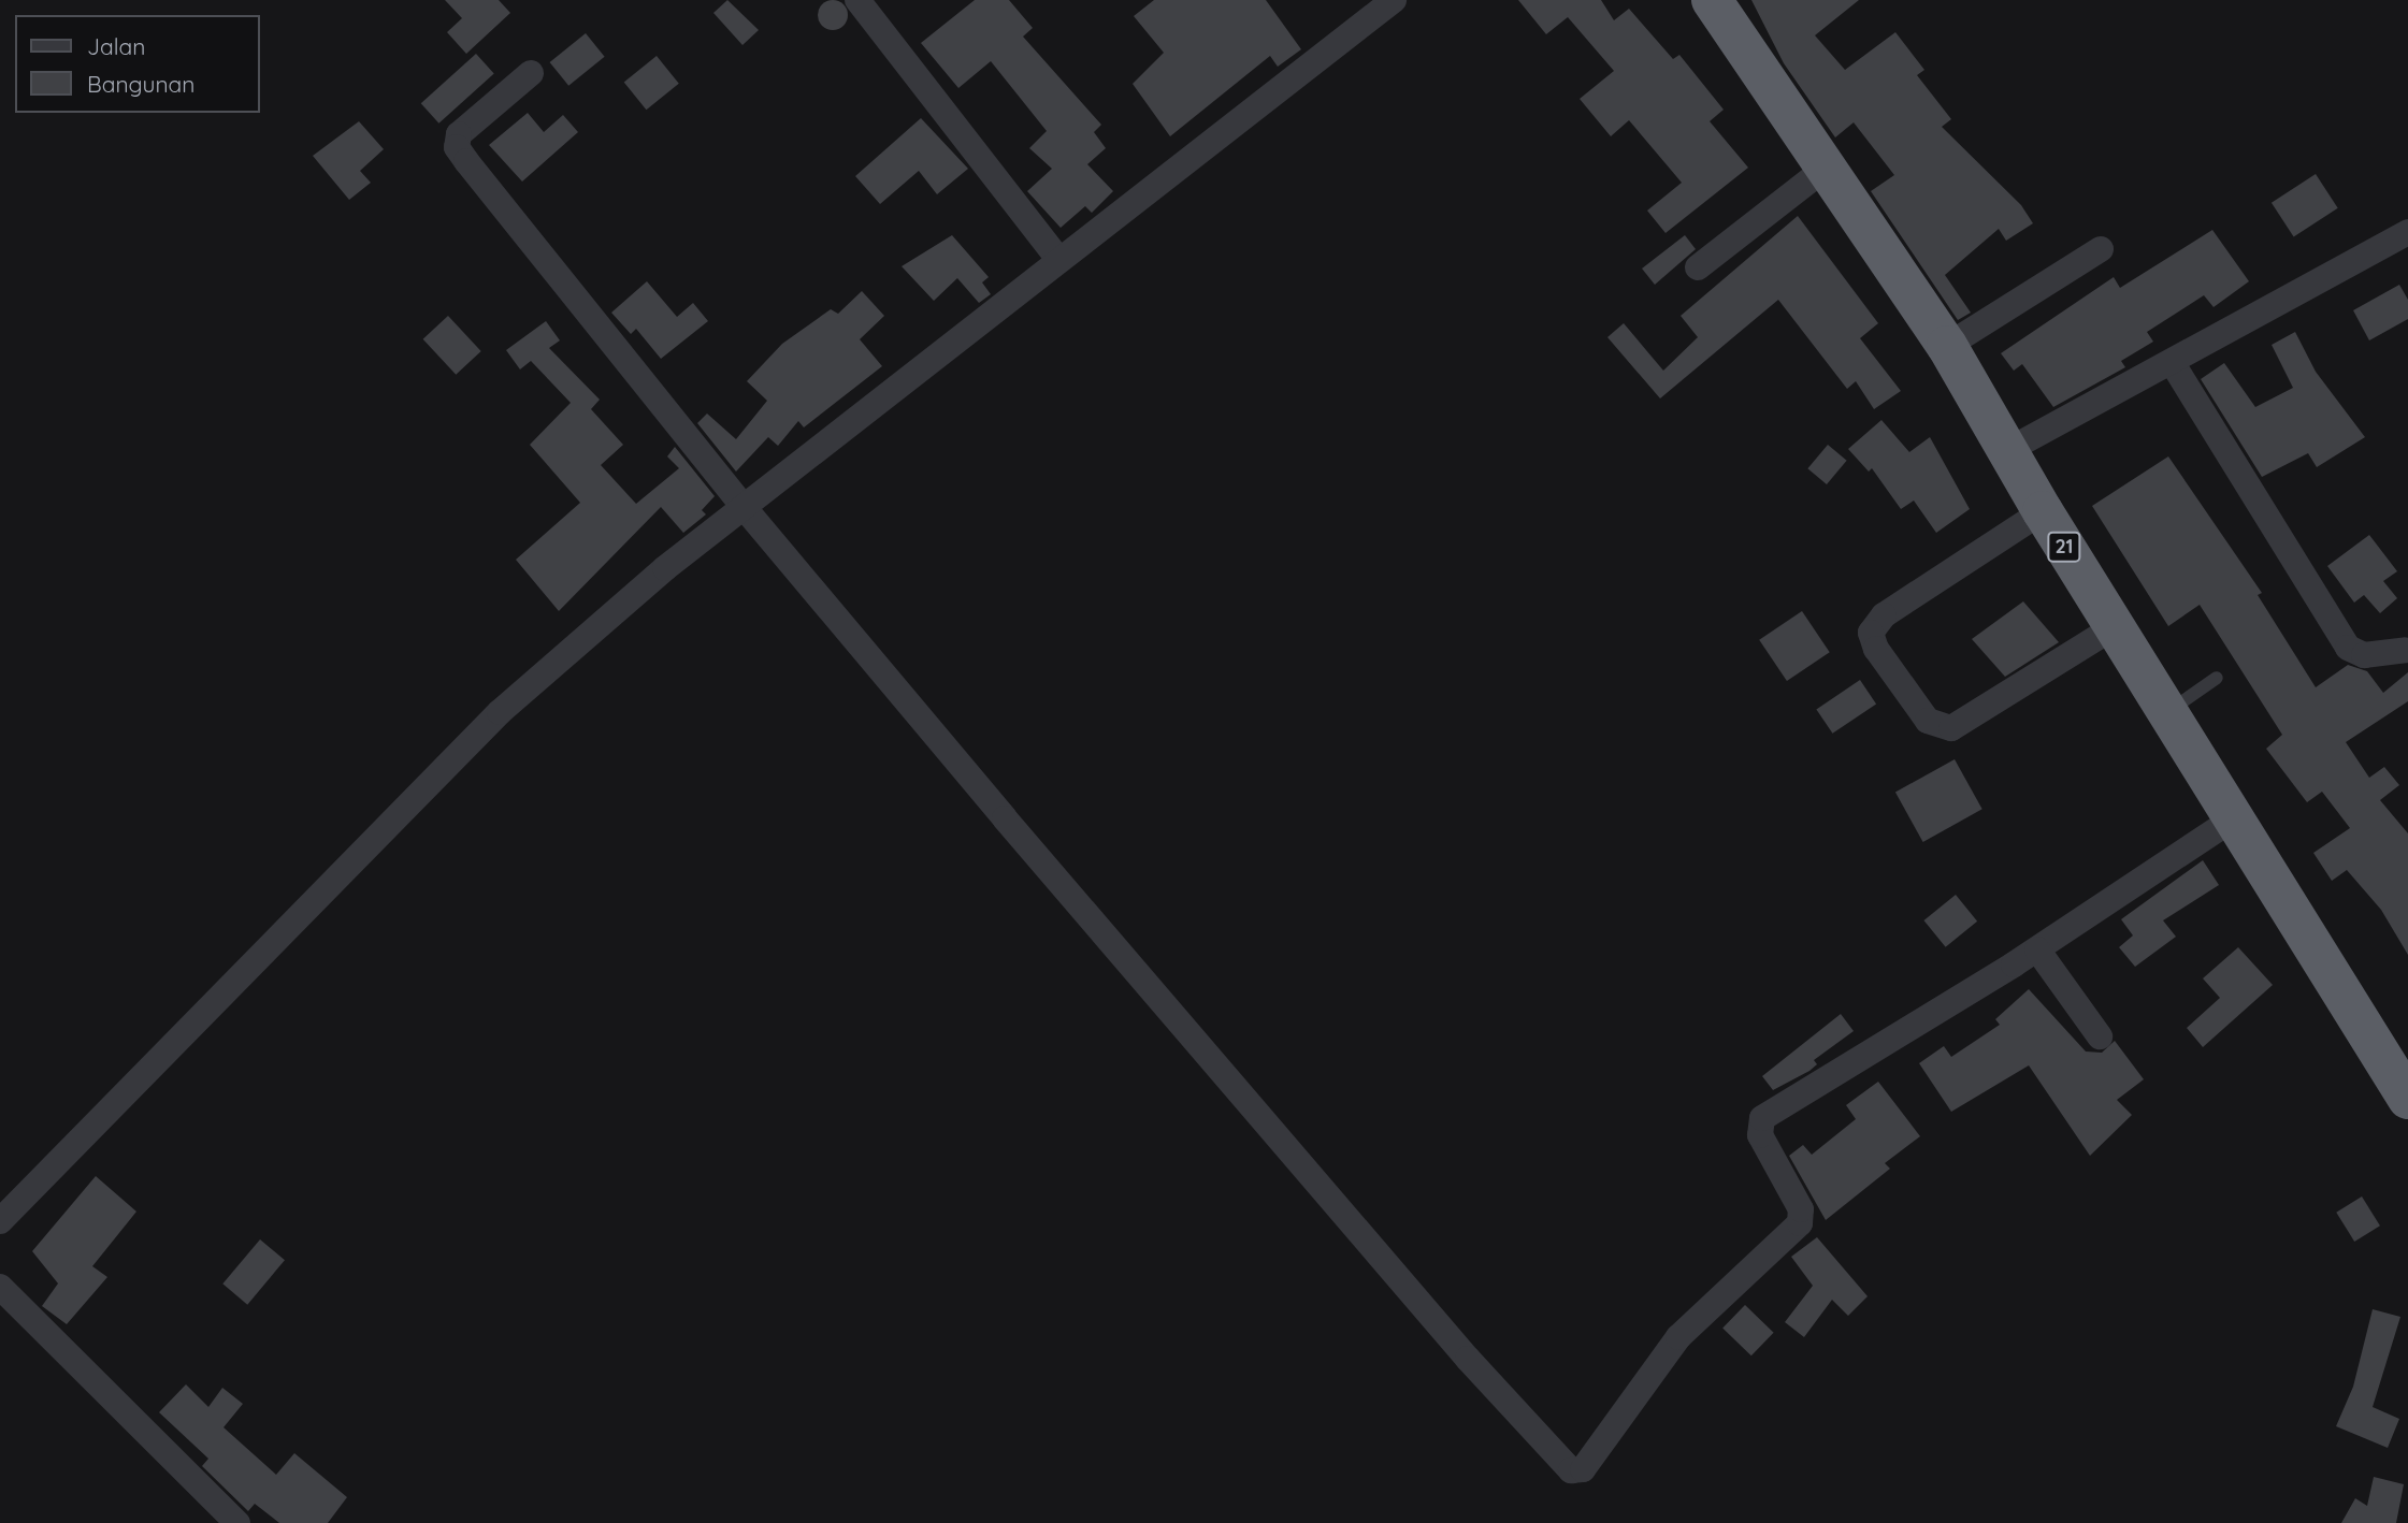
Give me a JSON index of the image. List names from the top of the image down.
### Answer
{
  "streets": {
    "highway": ["21"]
  },
  "legend": ["Jalan", "Bangunan"]
}
